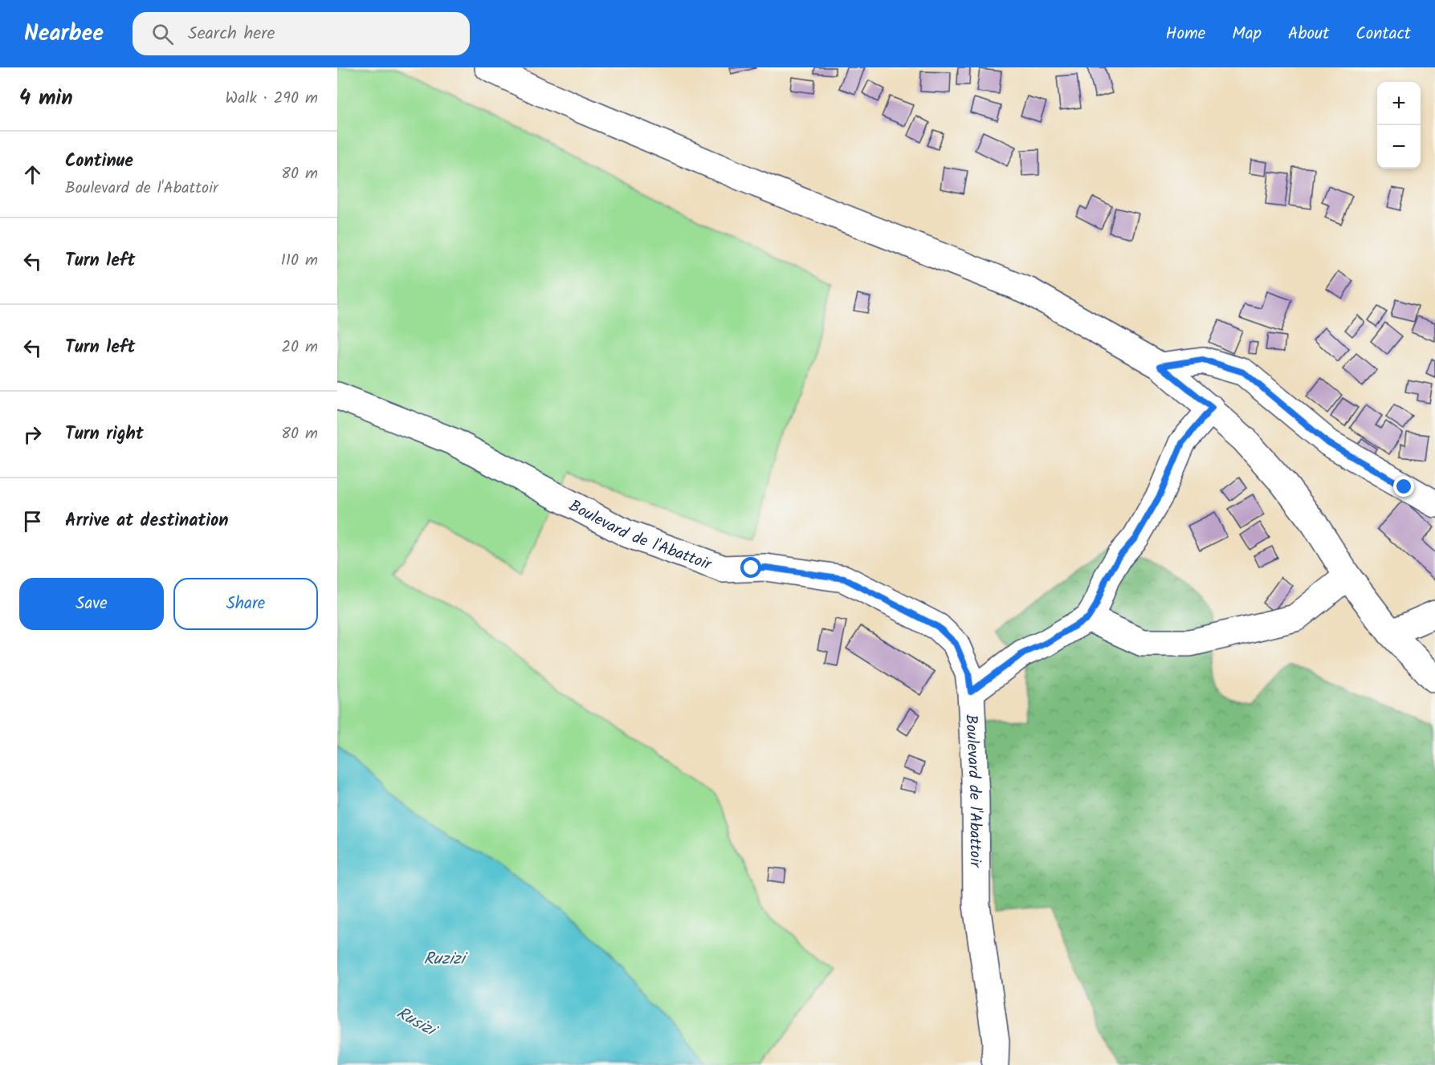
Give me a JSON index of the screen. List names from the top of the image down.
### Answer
{
  "streets": {
    "street": ["Boulevard de l'Abattoir"]
  },
  "water": ["Ruzizi", "Rusizi"],
  "page": {
    "header": "Nearbee",
    "search": "Search here",
    "nav": [
      "Home",
      "Map",
      "About",
      "Contact"
    ],
    "heading": ["4 min", "Walk · 290 m"],
    "map_buttons": ["+", "−"],
    "list": [
      ["Continue", "Boulevard de l'Abattoir", "80 m"],
      ["Turn left", "110 m"],
      ["Turn left", "20 m"],
      ["Turn right", "80 m"],
      "Arrive at destination"
    ],
    "buttons": ["Save", "Share"]
  }
}
